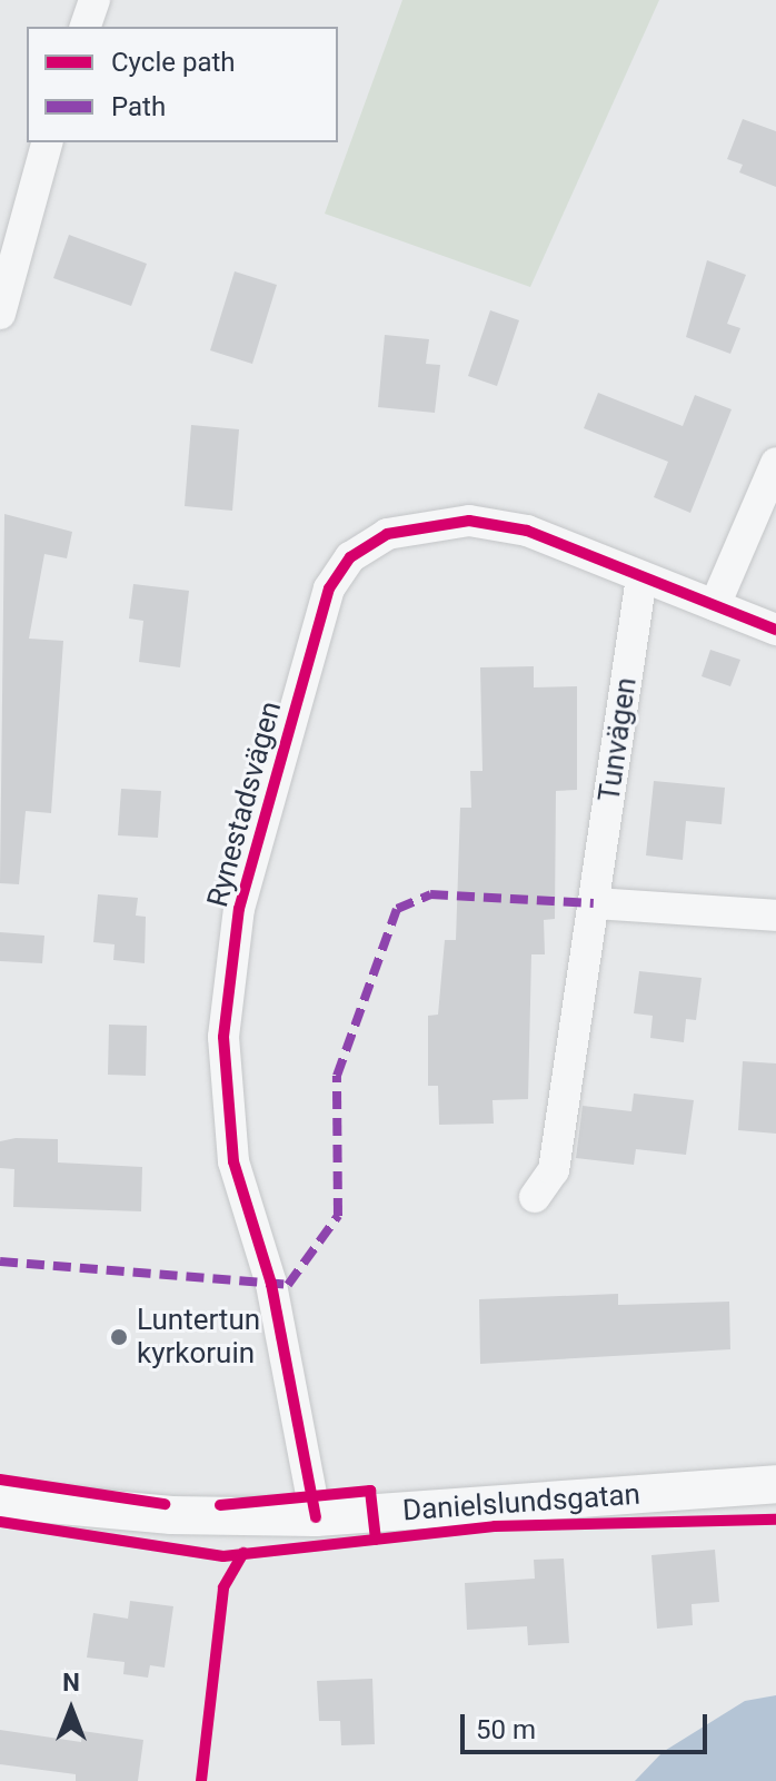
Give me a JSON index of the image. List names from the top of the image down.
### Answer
{
  "streets": {
    "street": ["Tunvägen", "Rynestadsvägen", "Danielslundsgatan"]
  },
  "crossings": [
    ["Tunvägen", "Rynestadsvägen"],
    ["Rynestadsvägen", "Danielslundsgatan"]
  ],
  "places": ["Luntertun kyrkoruin"],
  "legend": ["Cycle path", "Path"],
  "scale_bar": "50 m",
  "north": "top"
}
